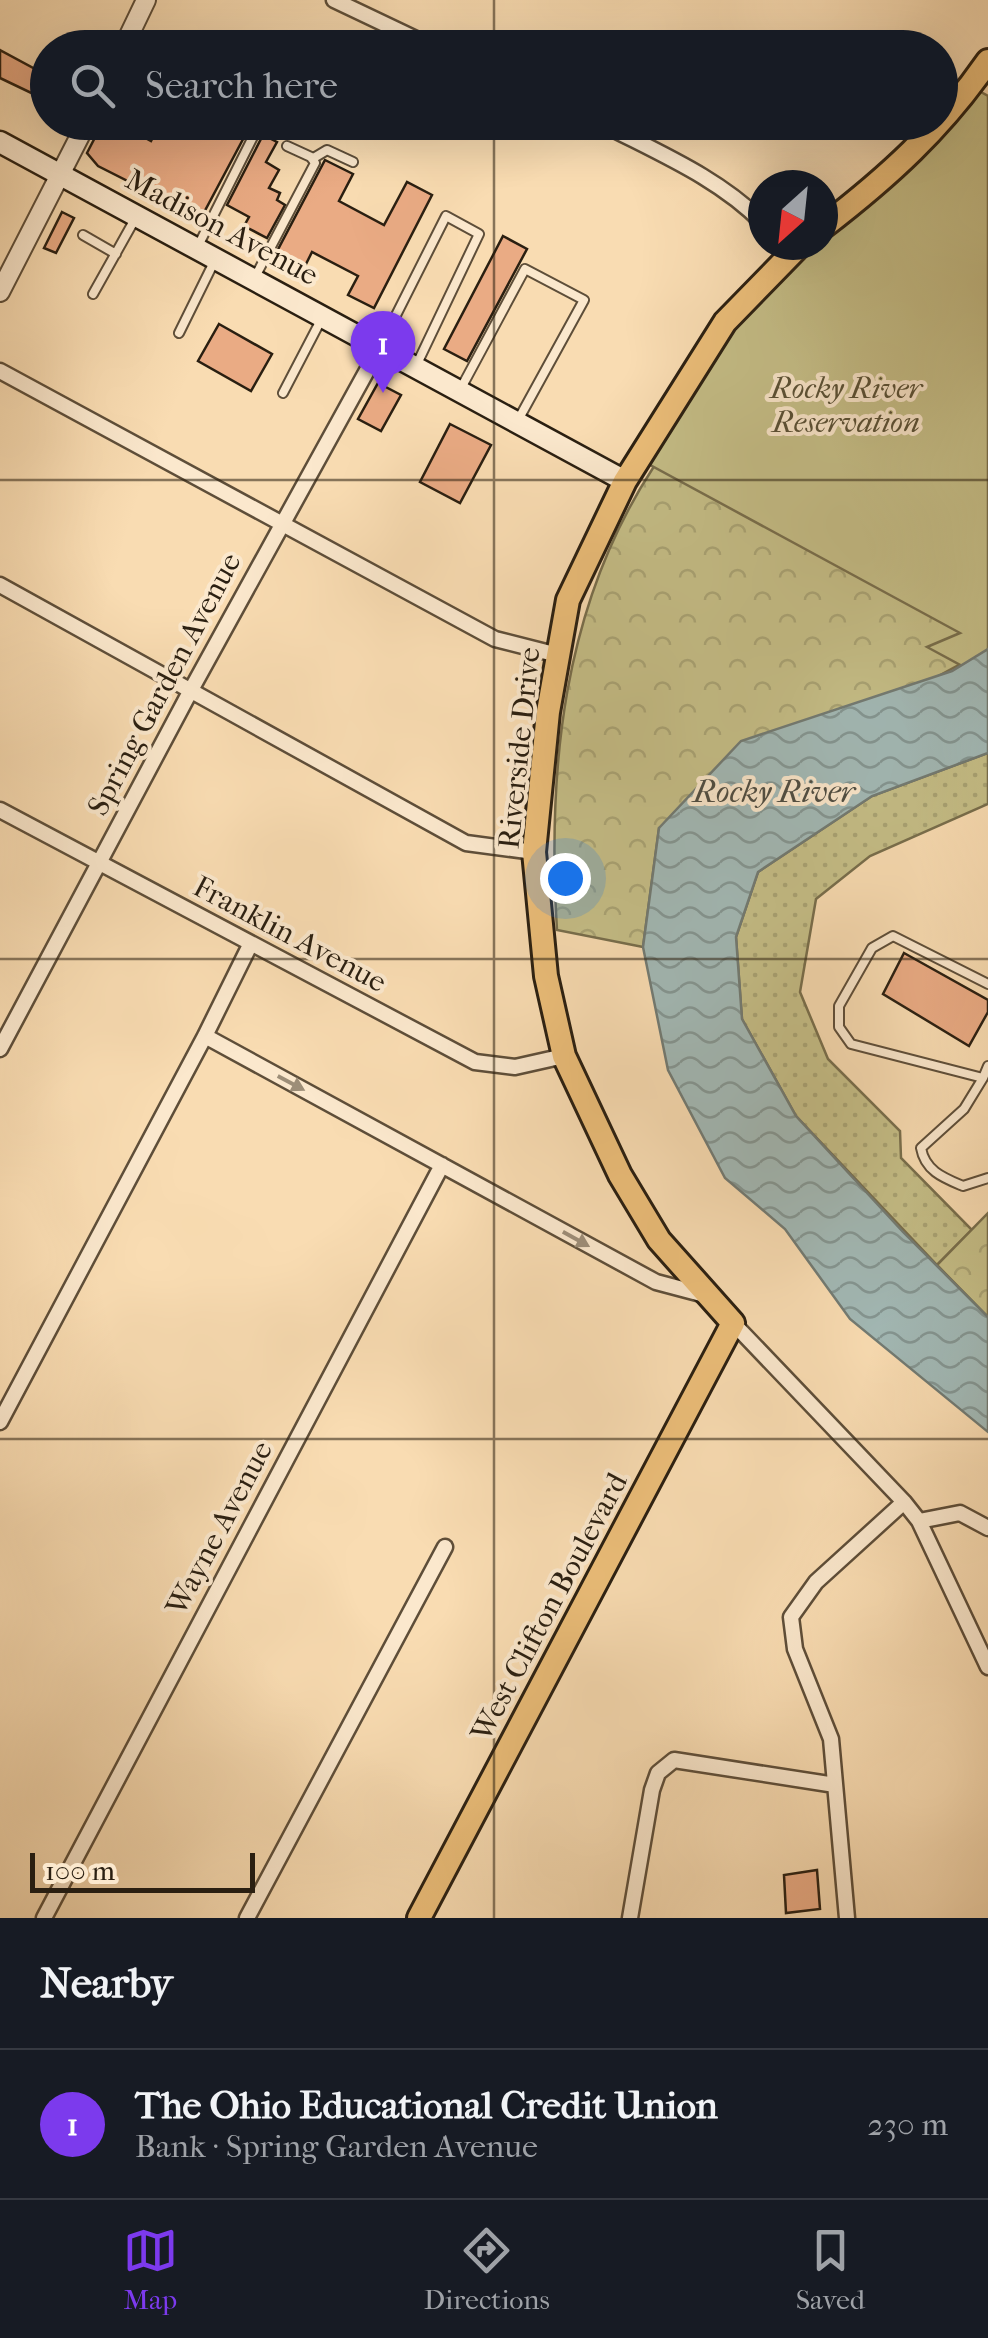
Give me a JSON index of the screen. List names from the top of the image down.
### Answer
{
  "streets": {
    "main road": ["Madison Avenue", "Riverside Drive", "West Clifton Boulevard"],
    "street": ["Spring Garden Avenue", "Franklin Avenue", "Wayne Avenue"]
  },
  "crossings": [
    ["Madison Avenue", "Spring Garden Avenue"],
    ["Madison Avenue", "Riverside Drive"],
    ["Spring Garden Avenue", "Franklin Avenue"],
    ["Riverside Drive", "Franklin Avenue"],
    ["Riverside Drive", "West Clifton Boulevard"]
  ],
  "water": ["Rocky River"],
  "parks": ["Rocky River Reservation"],
  "scale_bar": "100 m",
  "north": "bottom left",
  "page": {
    "search": "Search here",
    "pins": "1",
    "scale": "100 m",
    "heading": "Nearby",
    "list": [
      {
        "mark": "1",
        "name": "The Ohio Educational Credit Union",
        "note": "Bank · Spring Garden Avenue",
        "value": "230 m"
      }
    ],
    "nav": ["Map", "Directions", "Saved"]
  }
}
